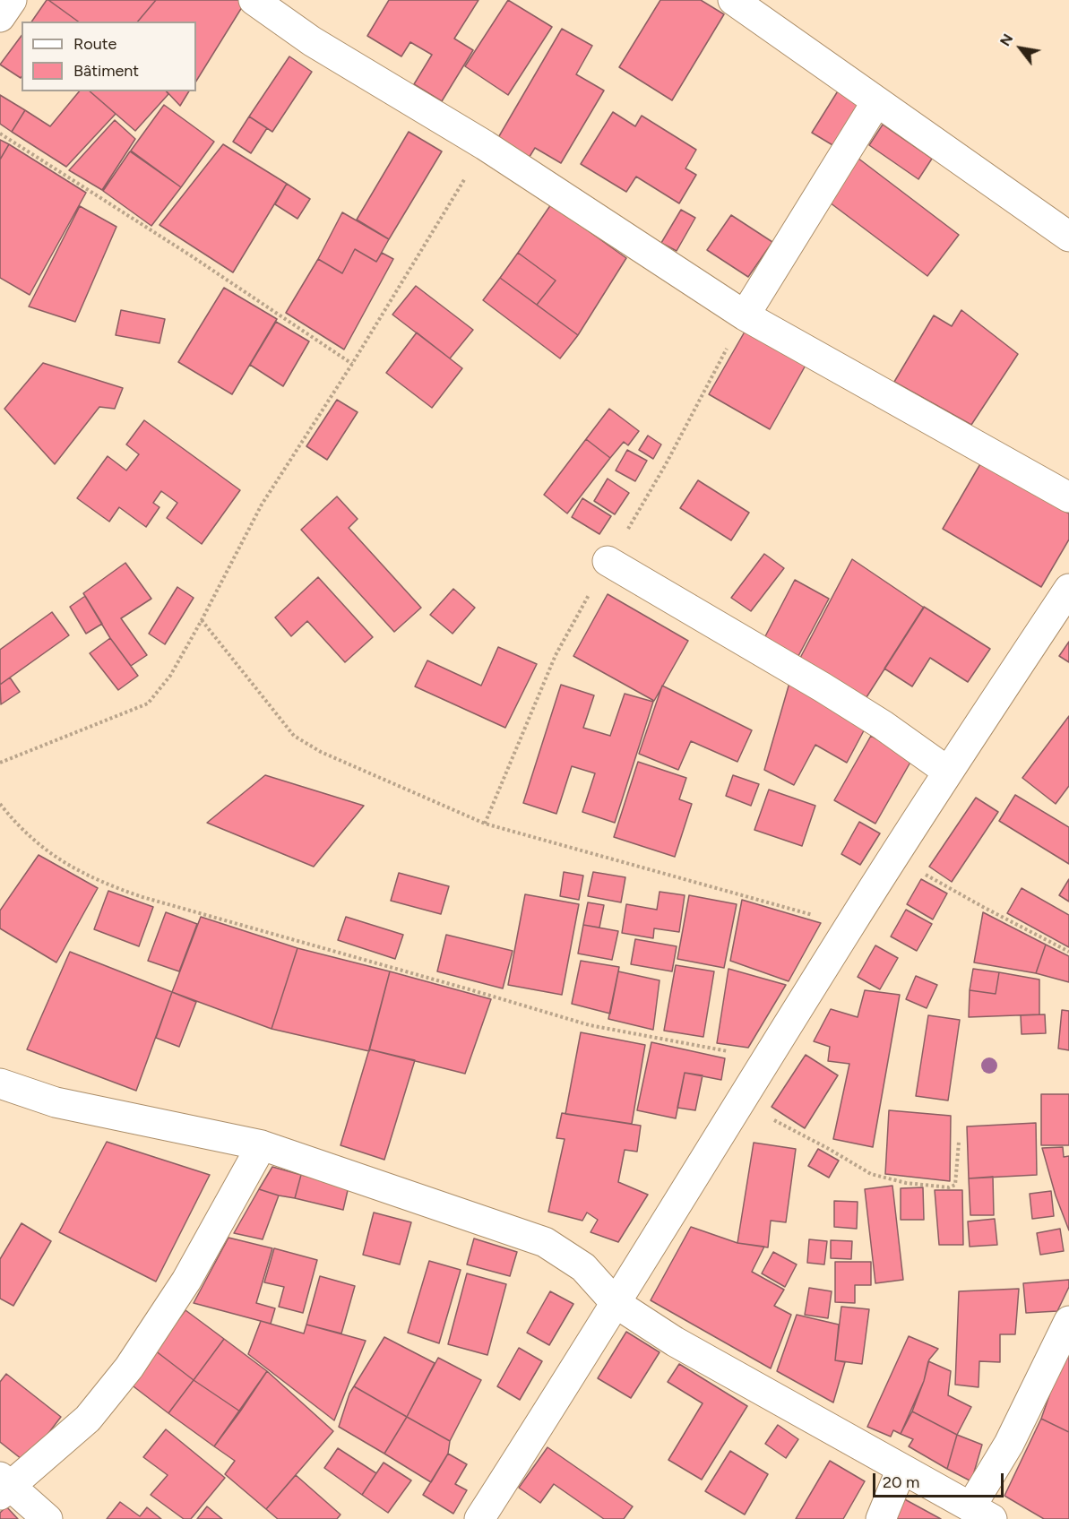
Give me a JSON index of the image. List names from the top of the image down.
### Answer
{
  "legend": ["Route", "Bâtiment"],
  "scale_bar": "20 m",
  "north": "top left"
}
